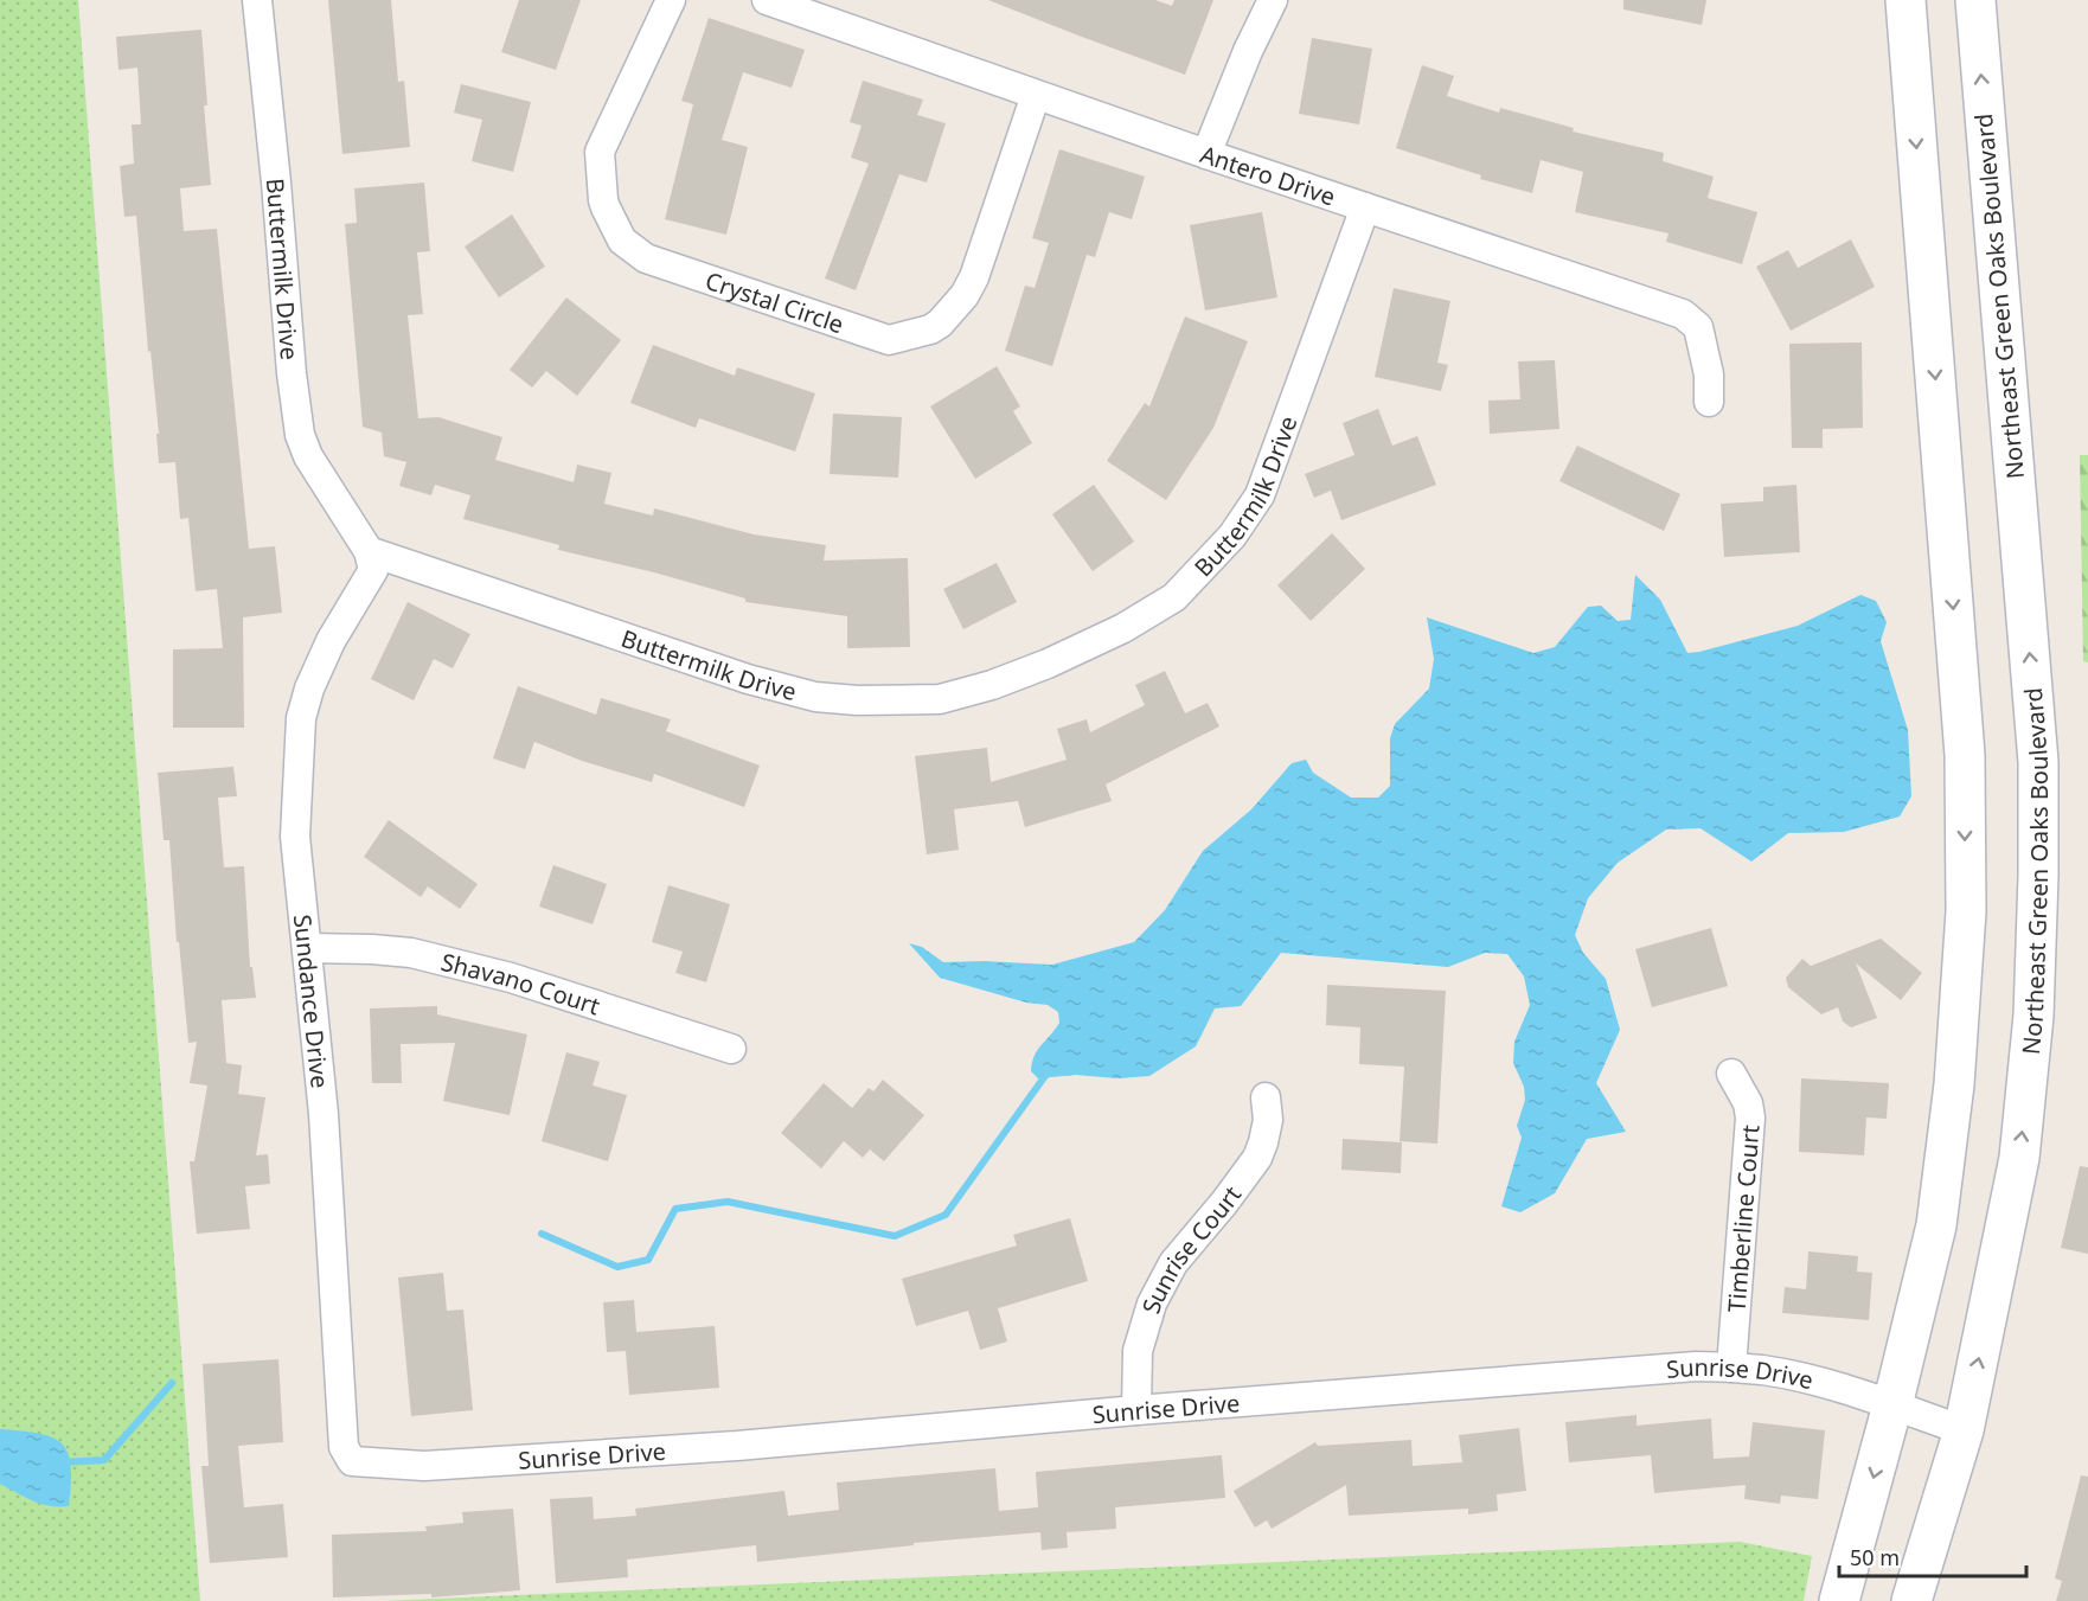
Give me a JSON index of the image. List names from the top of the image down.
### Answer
{
  "streets": {
    "main road": ["Northeast Green Oaks Boulevard"],
    "street": [
      "Antero Drive",
      "Buttermilk Drive",
      "Crystal Circle",
      "Shavano Court",
      "Sundance Drive",
      "Timberline Court",
      "Sunrise Court",
      "Sunrise Drive"
    ]
  },
  "crossings": [
    ["Antero Drive", "Buttermilk Drive"],
    ["Antero Drive", "Crystal Circle"],
    ["Buttermilk Drive", "Sundance Drive"],
    ["Northeast Green Oaks Boulevard", "Sunrise Drive"],
    ["Shavano Court", "Sundance Drive"],
    ["Sundance Drive", "Sunrise Drive"],
    ["Timberline Court", "Sunrise Drive"],
    ["Sunrise Court", "Sunrise Drive"]
  ],
  "scale_bar": "50 m"
}
